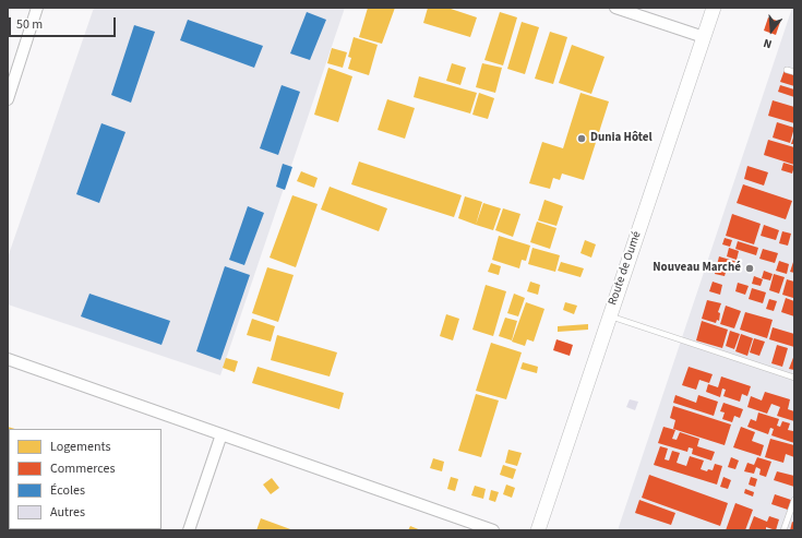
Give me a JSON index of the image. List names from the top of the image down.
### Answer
{
  "streets": {
    "street": ["Route de Oumé"]
  },
  "places": ["Dunia Hôtel", "Nouveau Marché"],
  "legend": [
    "Logements",
    "Commerces",
    "Écoles",
    "Autres"
  ],
  "scale_bar": "50 m",
  "north": "bottom"
}
